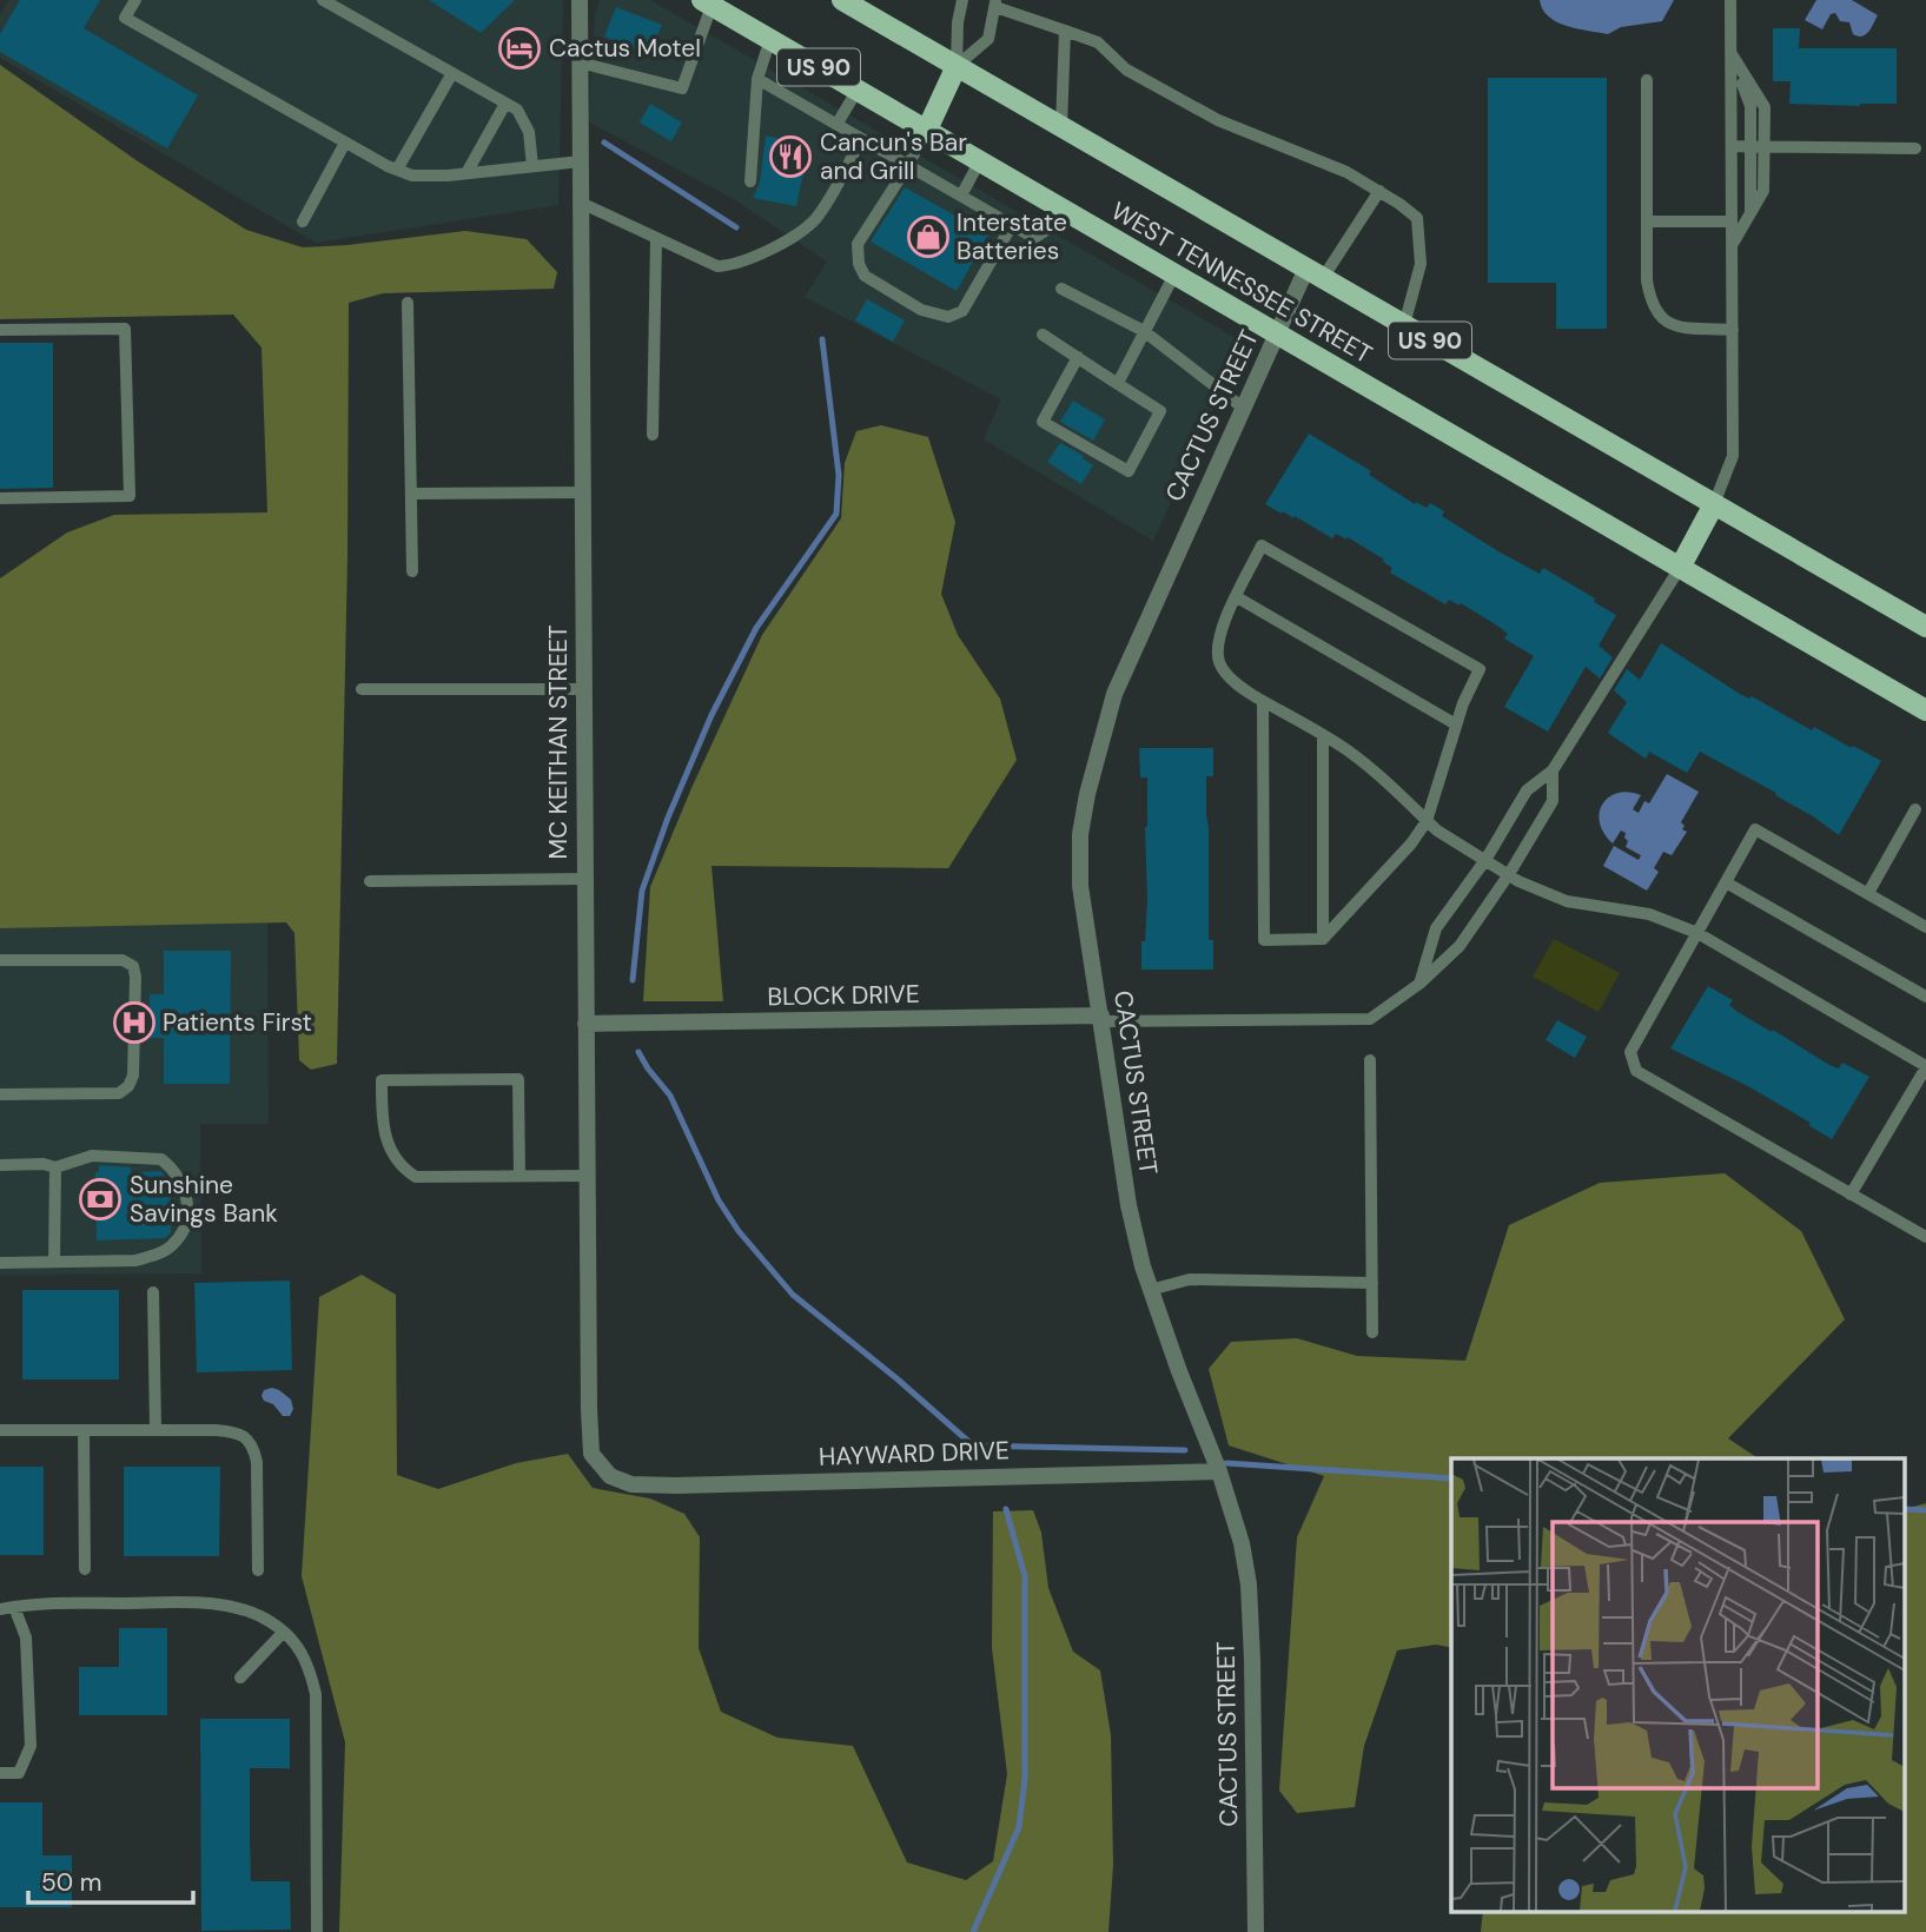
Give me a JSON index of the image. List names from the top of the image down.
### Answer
{
  "streets": {
    "main road": ["US 90", "WEST TENNESSEE STREET"],
    "street": [
      "CACTUS STREET",
      "MC KEITHAN STREET",
      "BLOCK DRIVE",
      "HAYWARD DRIVE"
    ]
  },
  "crossings": [
    ["WEST TENNESSEE STREET", "CACTUS STREET"],
    ["CACTUS STREET", "BLOCK DRIVE"],
    ["CACTUS STREET", "HAYWARD DRIVE"],
    ["MC KEITHAN STREET", "BLOCK DRIVE"],
    ["MC KEITHAN STREET", "HAYWARD DRIVE"]
  ],
  "places": {
    "hotel": ["Cactus Motel"],
    "restaurant": ["Cancun's Bar and Grill"],
    "shop": ["Interstate Batteries"],
    "hospital": ["Patients First"],
    "bank": ["Sunshine Savings Bank"]
  },
  "scale_bar": "50 m"
}
